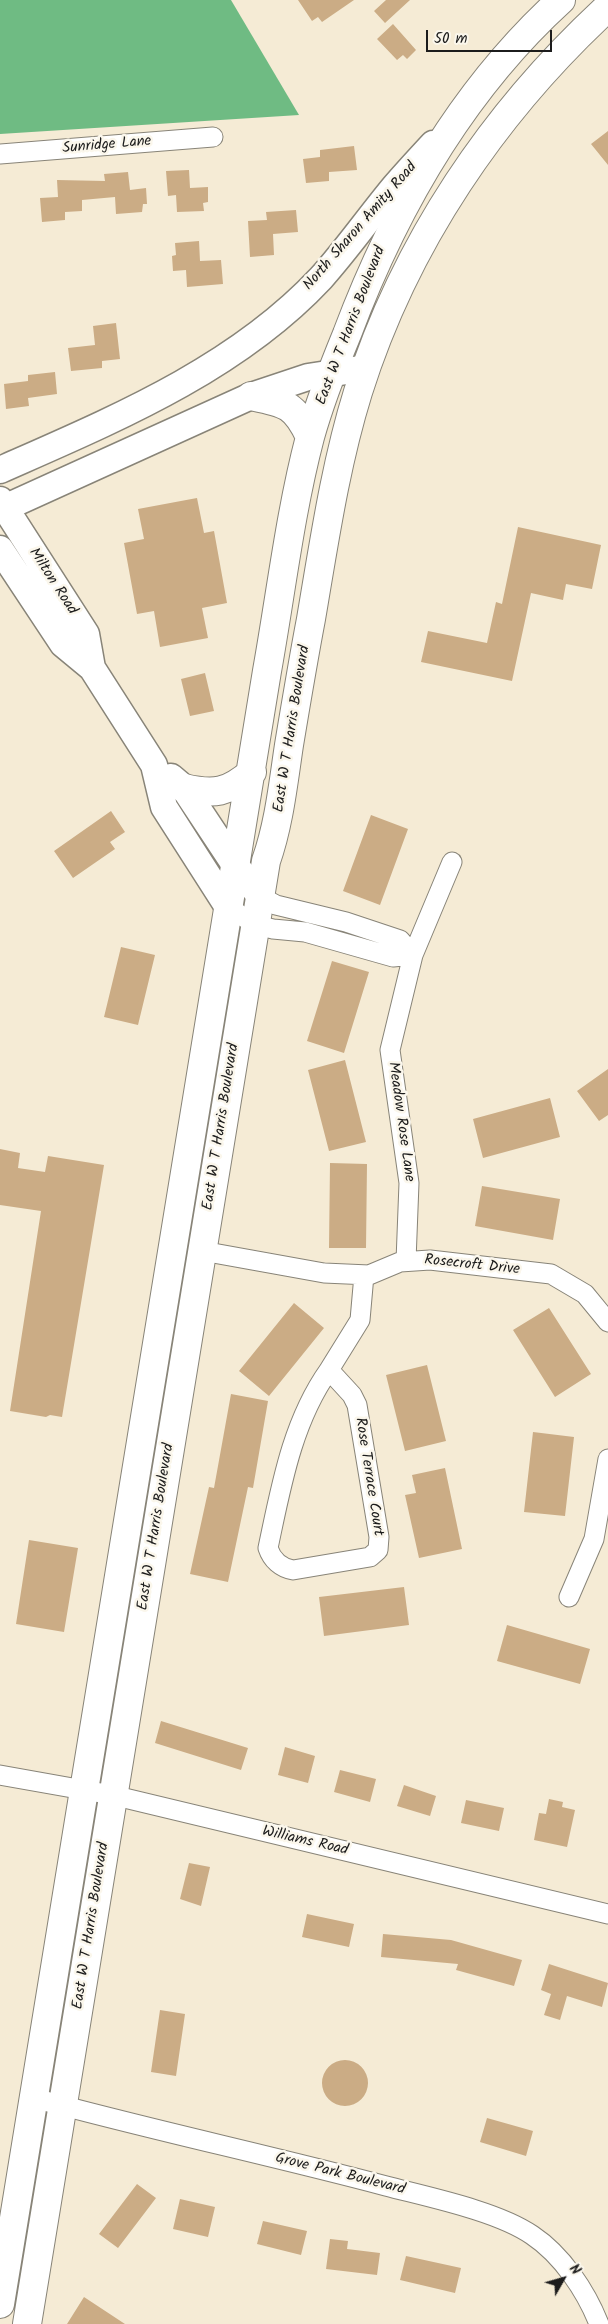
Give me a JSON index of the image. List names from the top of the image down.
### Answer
{
  "streets": {
    "main road": ["North Sharon Amity Road", "East W T Harris Boulevard", "Milton Road"],
    "street": [
      "Sunridge Lane",
      "Meadow Rose Lane",
      "Rosecroft Drive",
      "Rose Terrace Court",
      "Williams Road",
      "Grove Park Boulevard"
    ]
  },
  "crossings": [
    ["North Sharon Amity Road", "East W T Harris Boulevard"],
    ["East W T Harris Boulevard", "Milton Road"],
    ["East W T Harris Boulevard", "Rosecroft Drive"],
    ["East W T Harris Boulevard", "Williams Road"],
    ["East W T Harris Boulevard", "Grove Park Boulevard"],
    ["Meadow Rose Lane", "Rosecroft Drive"],
    ["Rosecroft Drive", "Rose Terrace Court"]
  ],
  "scale_bar": "50 m",
  "north": "top right"
}
